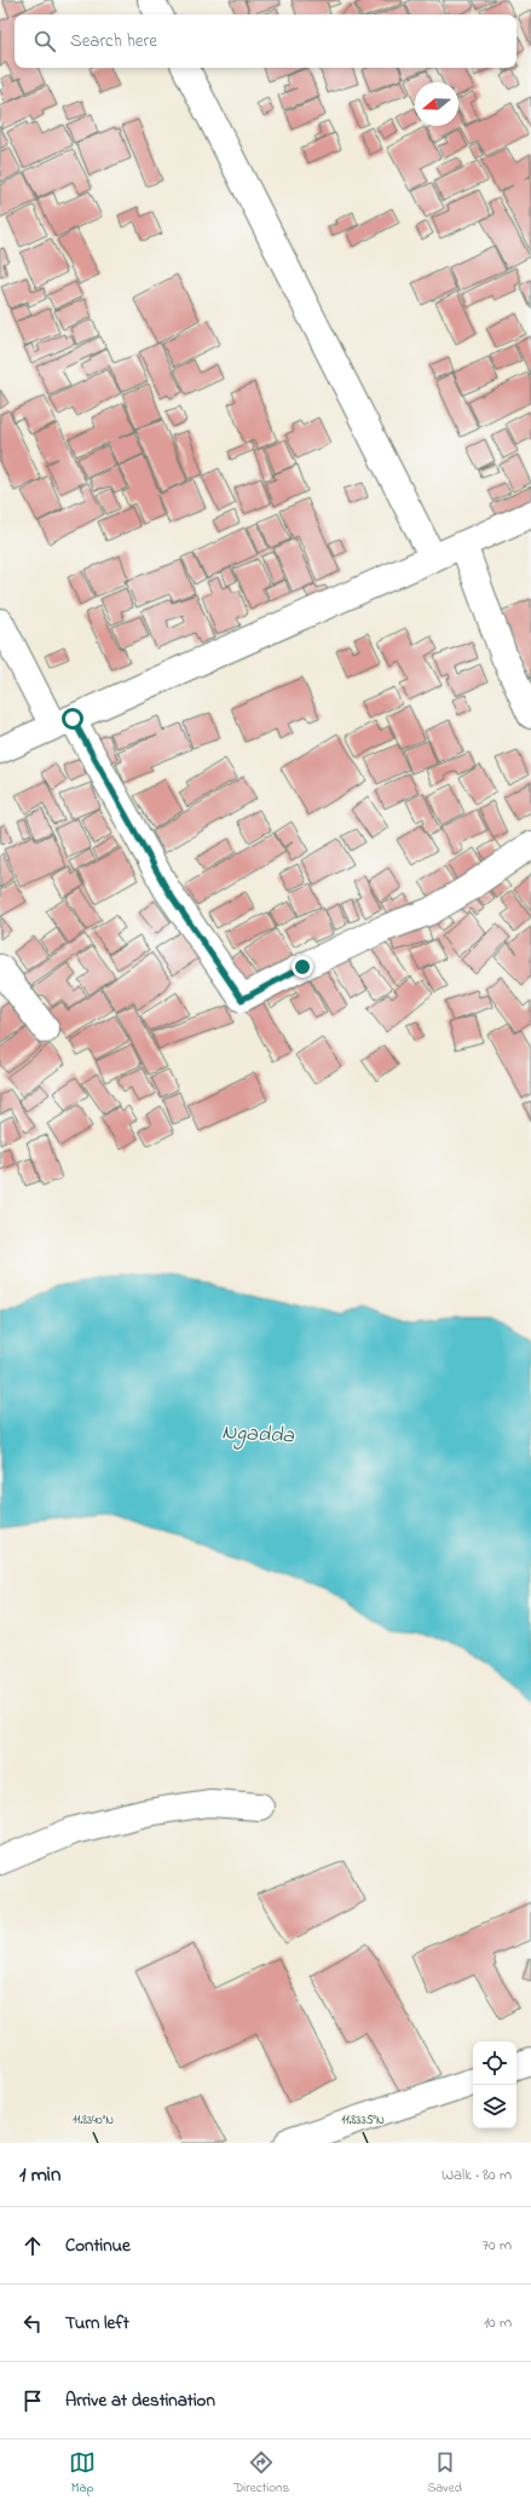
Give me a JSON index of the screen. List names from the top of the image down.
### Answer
{
  "water": ["Ngadda"],
  "north": "left",
  "page": {
    "search": "Search here",
    "heading": ["1 min", "Walk · 80 m"],
    "list": [
      ["Continue", "70 m"],
      ["Turn left", "10 m"],
      "Arrive at destination"
    ],
    "nav": ["Map", "Directions", "Saved"]
  },
  "coordinates": ["11.8340°N", "11.8335°N"]
}
